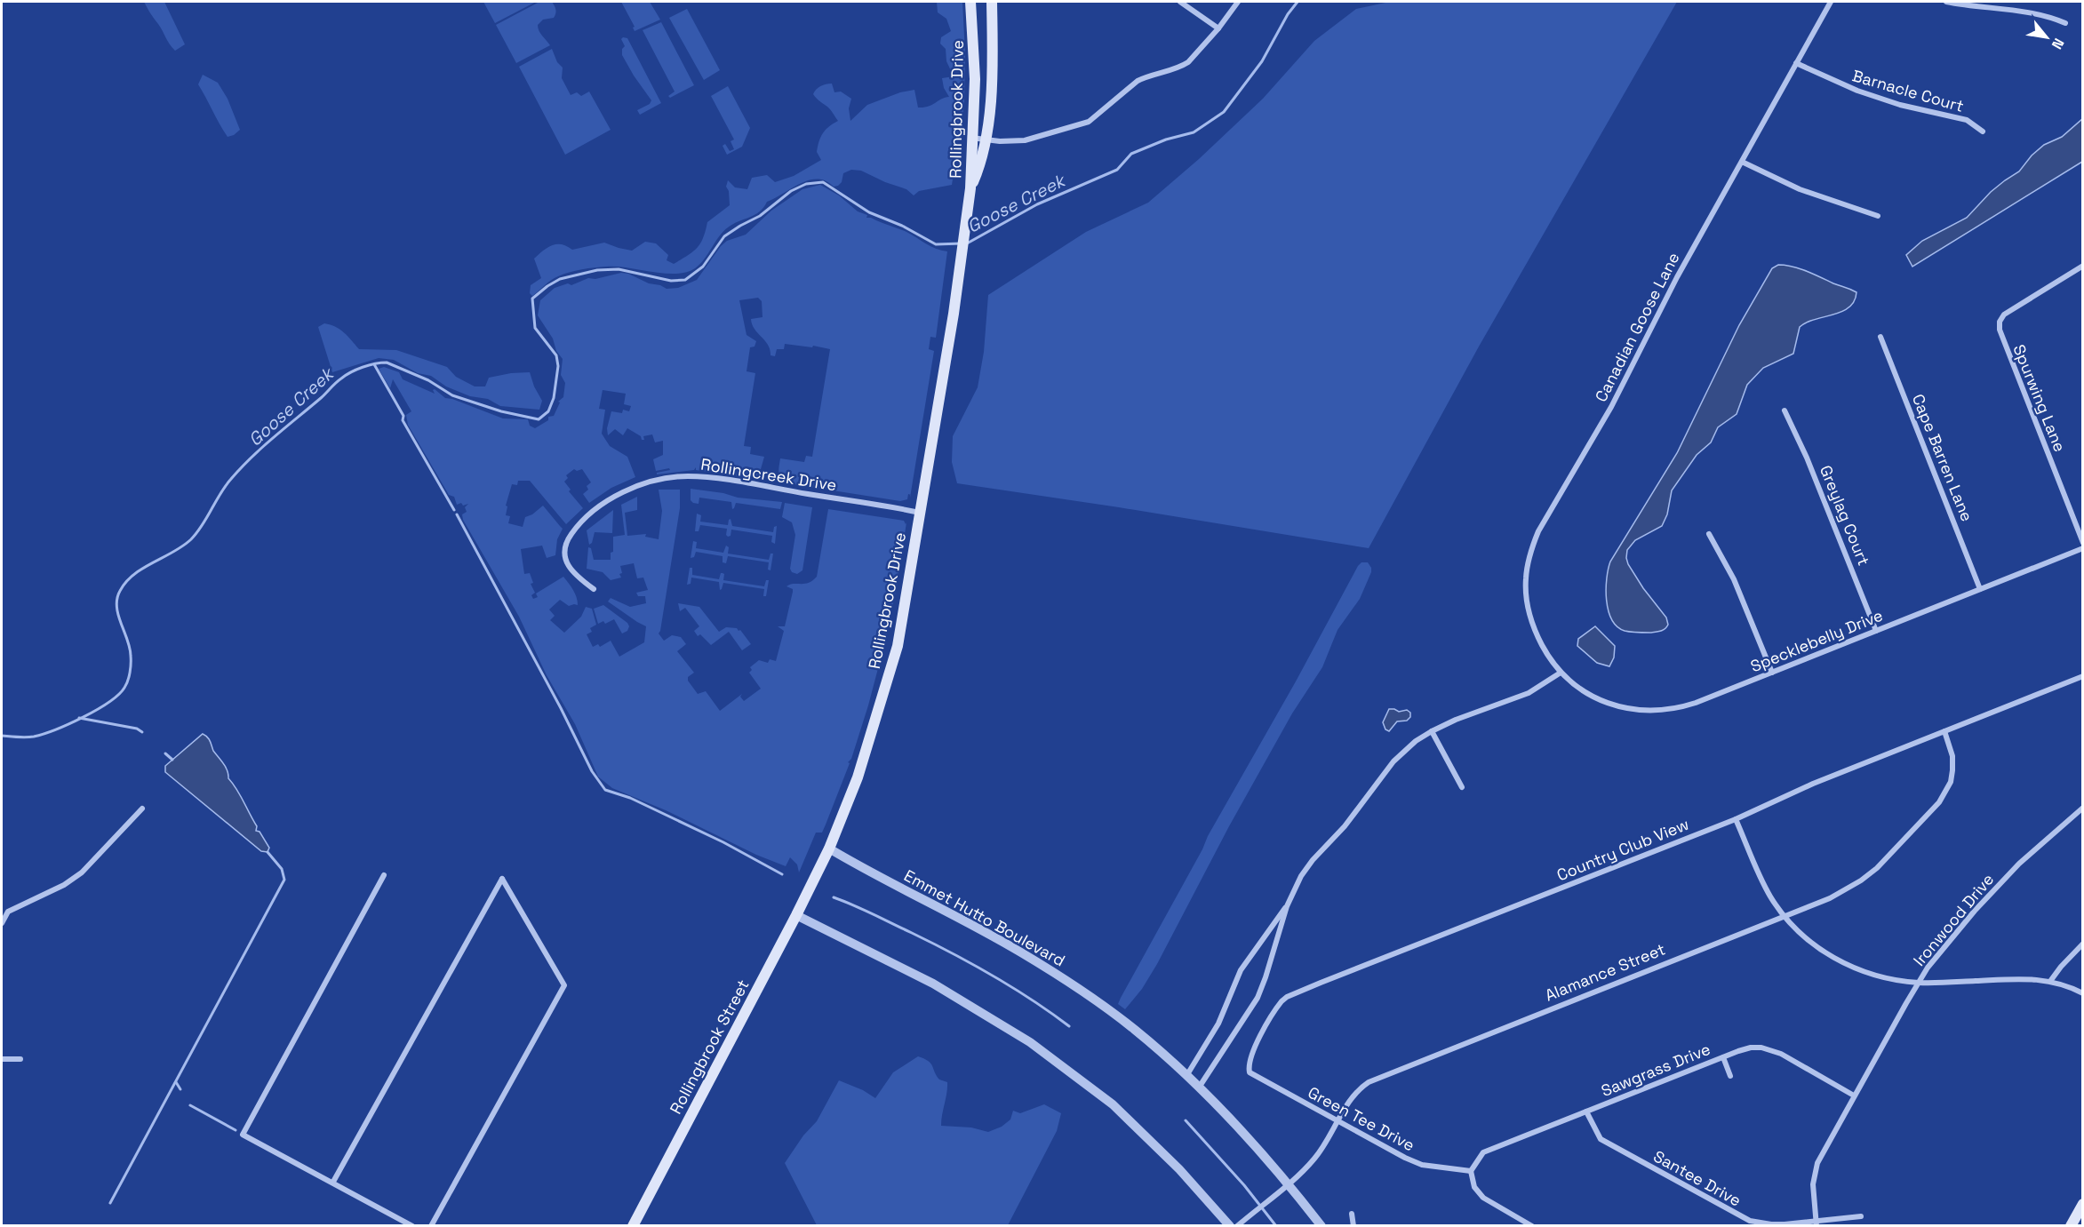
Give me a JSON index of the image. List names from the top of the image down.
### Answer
{
  "streets": {
    "main road": ["Rollingbrook Drive", "Rollingbrook Street"],
    "street": [
      "Barnacle Court",
      "Canadian Goose Lane",
      "Spurwing Lane",
      "Cape Barren Lane",
      "Rollingcreek Drive",
      "Greylag Court",
      "Specklebelly Drive",
      "Country Club View",
      "Emmet Hutto Boulevard",
      "Ironwood Drive",
      "Alamance Street",
      "Sawgrass Drive",
      "Green Tee Drive",
      "Santee Drive"
    ]
  },
  "crossings": [
    ["Barnacle Court", "Canadian Goose Lane"],
    ["Rollingbrook Drive", "Rollingcreek Drive"],
    ["Rollingbrook Drive", "Emmet Hutto Boulevard"],
    ["Rollingbrook Drive", "Rollingbrook Street"],
    ["Canadian Goose Lane", "Specklebelly Drive"],
    ["Cape Barren Lane", "Specklebelly Drive"],
    ["Greylag Court", "Specklebelly Drive"],
    ["Country Club View", "Alamance Street"],
    ["Country Club View", "Green Tee Drive"],
    ["Emmet Hutto Boulevard", "Alamance Street"],
    ["Ironwood Drive", "Sawgrass Drive"],
    ["Ironwood Drive", "Santee Drive"],
    ["Alamance Street", "Green Tee Drive"],
    ["Sawgrass Drive", "Green Tee Drive"],
    ["Sawgrass Drive", "Santee Drive"]
  ],
  "water": ["Goose Creek"],
  "north": "bottom right"
}
